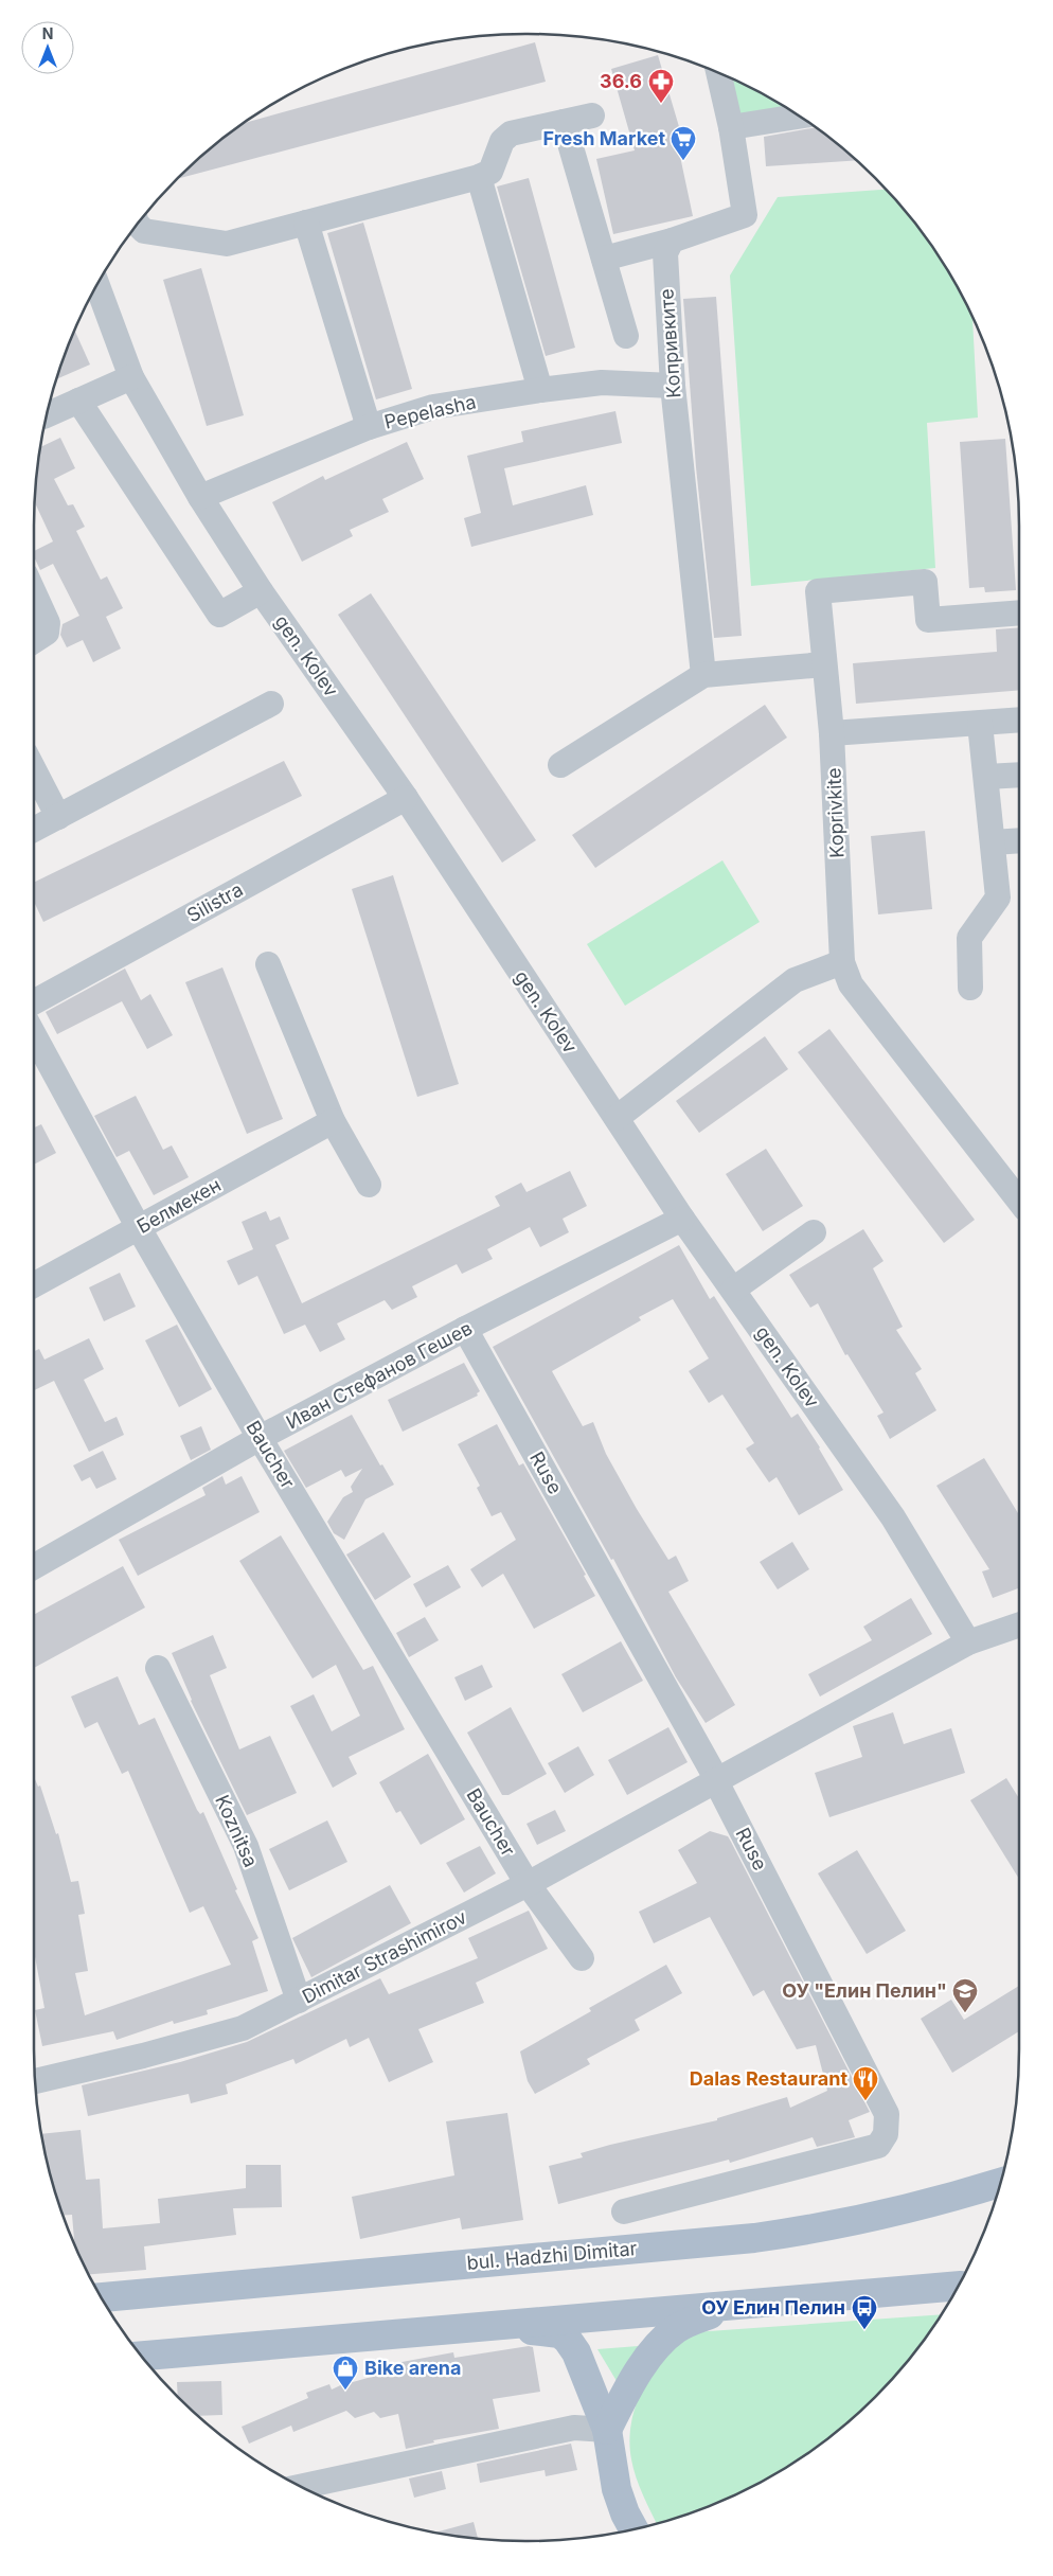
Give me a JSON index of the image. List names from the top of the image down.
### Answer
{
  "streets": {
    "main road": ["bul. Hadzhi Dimitar"],
    "street": [
      "Копривките",
      "Pepelasha",
      "gen. Kolev",
      "Koprivkite",
      "Silistra",
      "Белмекен",
      "Иван Стефанов Гешев",
      "Baucher",
      "Ruse",
      "Koznitsa",
      "Dimitar Strashimirov"
    ]
  },
  "crossings": [
    ["Копривките", "Pepelasha"],
    ["Pepelasha", "gen. Kolev"],
    ["gen. Kolev", "Silistra"],
    ["gen. Kolev", "Иван Стефанов Гешев"],
    ["gen. Kolev", "Dimitar Strashimirov"],
    ["Белмекен", "Baucher"],
    ["Иван Стефанов Гешев", "Baucher"],
    ["Иван Стефанов Гешев", "Ruse"],
    ["Baucher", "Dimitar Strashimirov"],
    ["Ruse", "Dimitar Strashimirov"],
    ["Koznitsa", "Dimitar Strashimirov"]
  ],
  "places": {
    "pharmacy": ["36.6"],
    "supermarket": ["Fresh Market"],
    "school or university": ["ОУ \"Елин Пелин\""],
    "restaurant": ["Dalas Restaurant"],
    "bus stop": ["ОУ Елин Пелин"],
    "shop": ["Bike arena"]
  },
  "north": "top"
}
